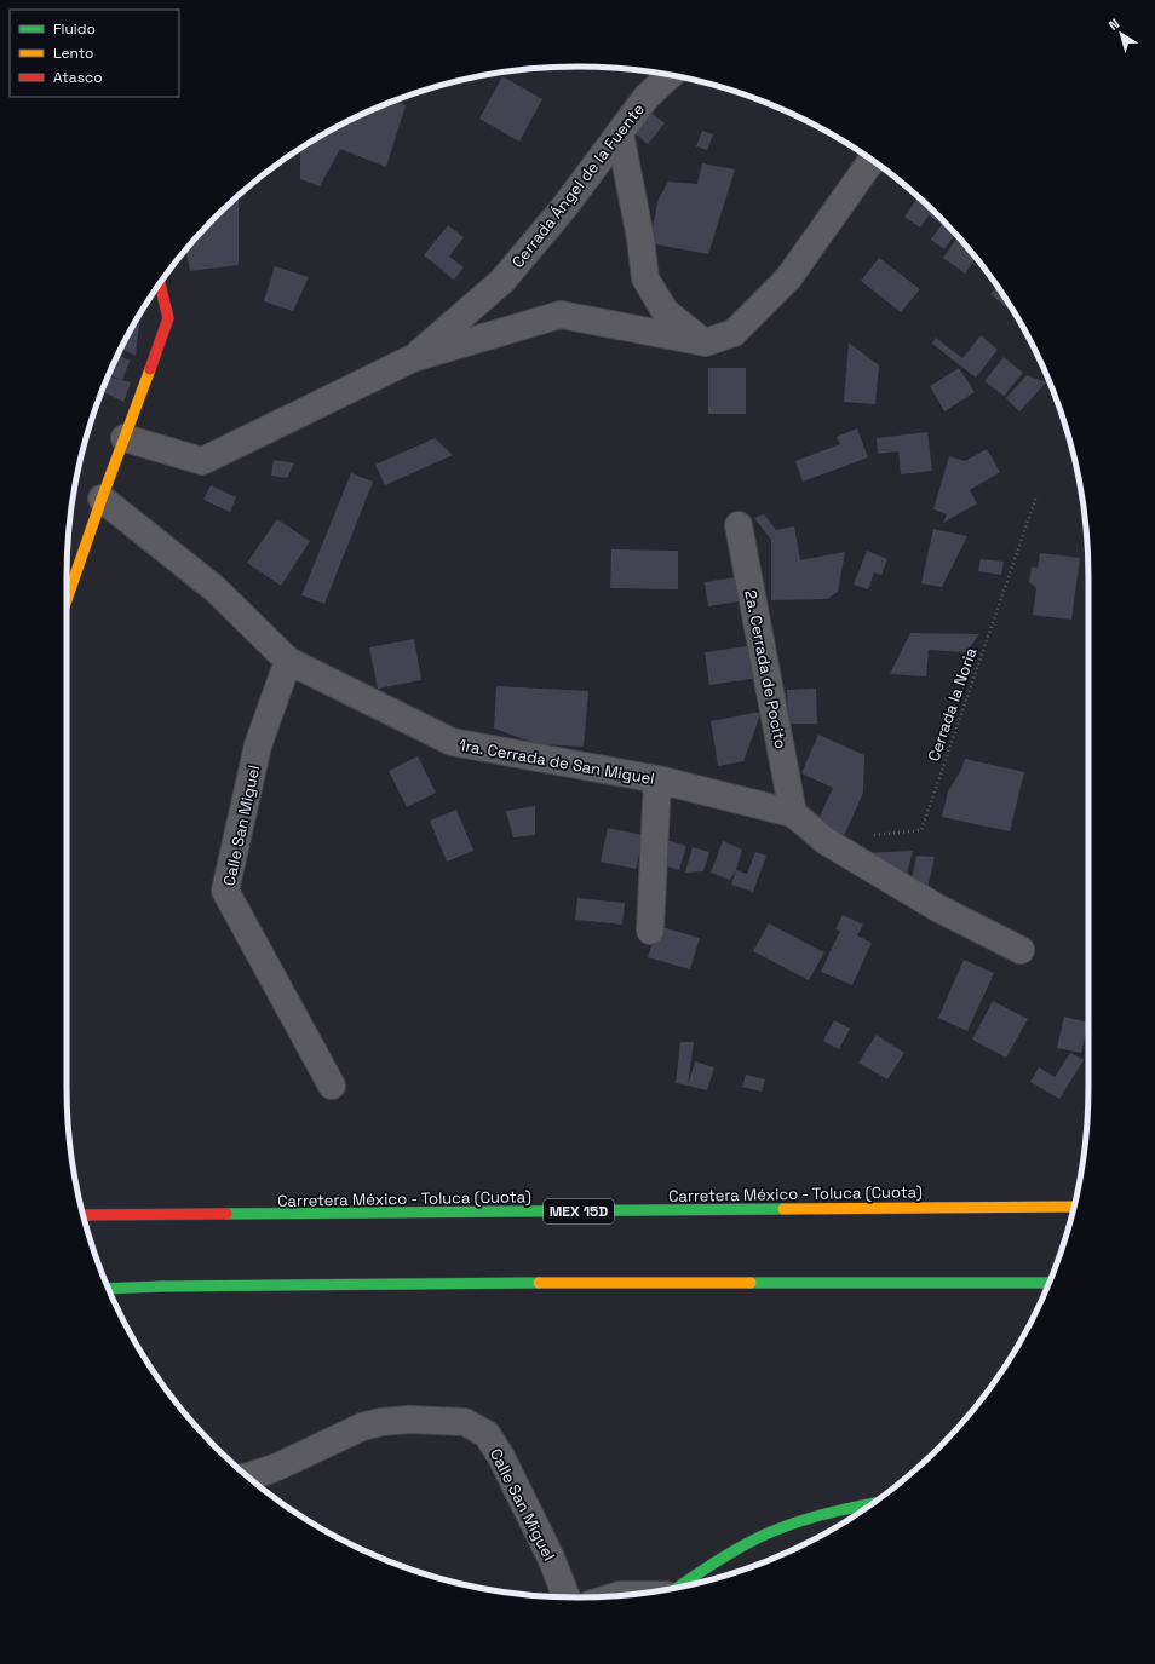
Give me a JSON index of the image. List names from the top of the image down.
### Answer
{
  "streets": {
    "main road": ["Carretera México - Toluca (Cuota)", "MEX 15D"],
    "street": [
      "Cerrada Ángel de la Fuente",
      "2a. Cerrada de Pocito",
      "1ra. Cerrada de San Miguel",
      "Calle San Miguel"
    ],
    "path": ["Cerrada la Noria"]
  },
  "crossings": [
    ["2a. Cerrada de Pocito", "1ra. Cerrada de San Miguel"],
    ["1ra. Cerrada de San Miguel", "Calle San Miguel"]
  ],
  "legend": ["Fluido", "Lento", "Atasco"],
  "north": "top left"
}
